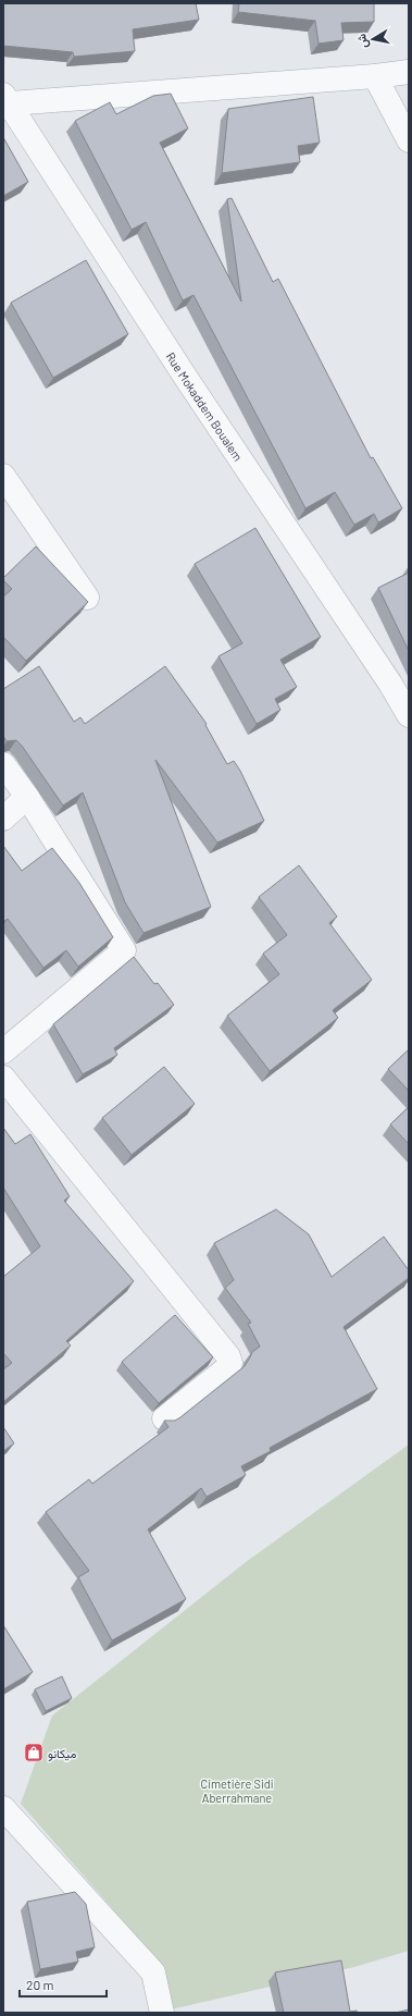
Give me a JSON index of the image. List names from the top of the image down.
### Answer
{
  "streets": {
    "street": ["Rue Mokaddem Boualem"]
  },
  "parks": ["Cimetière Sidi Aberrahmane"],
  "places": {
    "shop": ["ميكانو"]
  },
  "scale_bar": "20 m",
  "north": "left"
}
